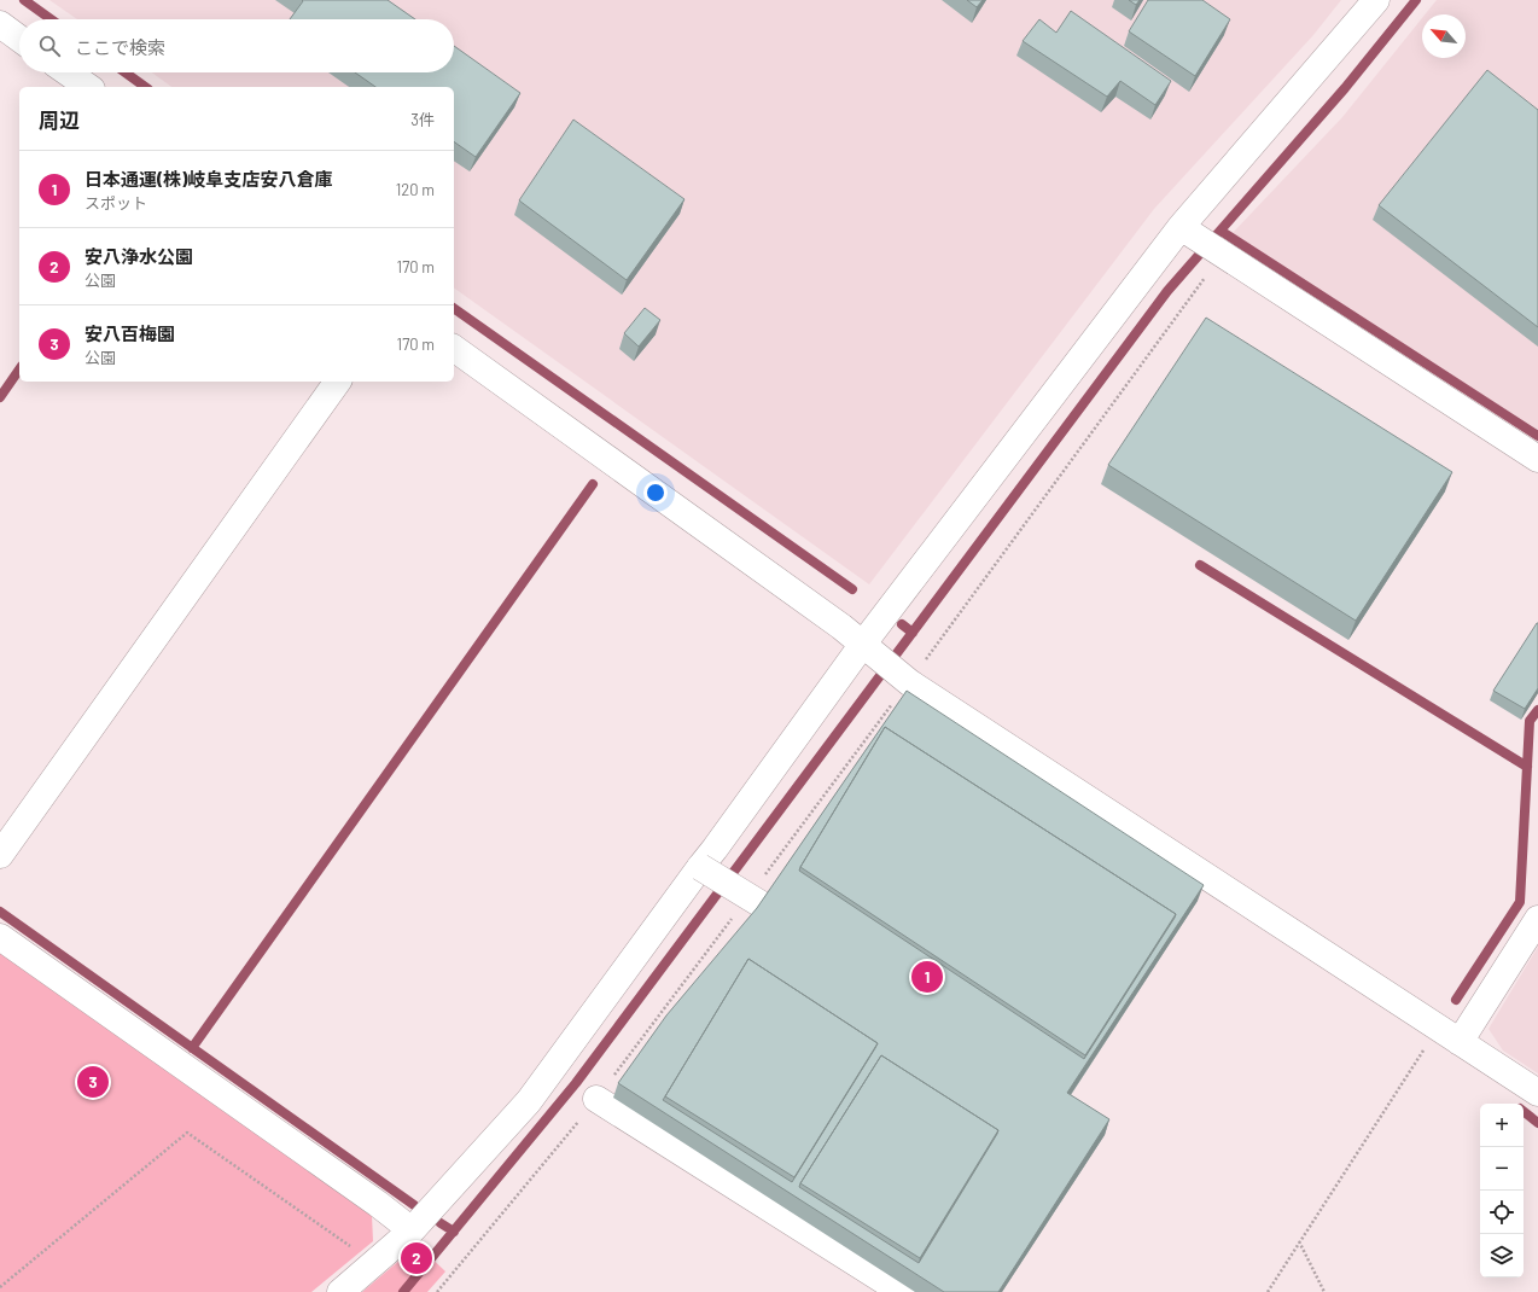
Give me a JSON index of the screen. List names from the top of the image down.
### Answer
{
  "north": "top left",
  "page": {
    "search": "ここで検索",
    "heading": ["周辺", "3件"],
    "list": [
      {
        "mark": "1",
        "name": "日本通運(株)岐阜支店安八倉庫",
        "note": "スポット",
        "value": "120 m"
      },
      {
        "mark": "2",
        "name": "安八浄水公園",
        "note": "公園",
        "value": "170 m"
      },
      {
        "mark": "3",
        "name": "安八百梅園",
        "note": "公園",
        "value": "170 m"
      }
    ],
    "pins": ["1", "3", "2"],
    "map_buttons": ["+", "−"]
  }
}
